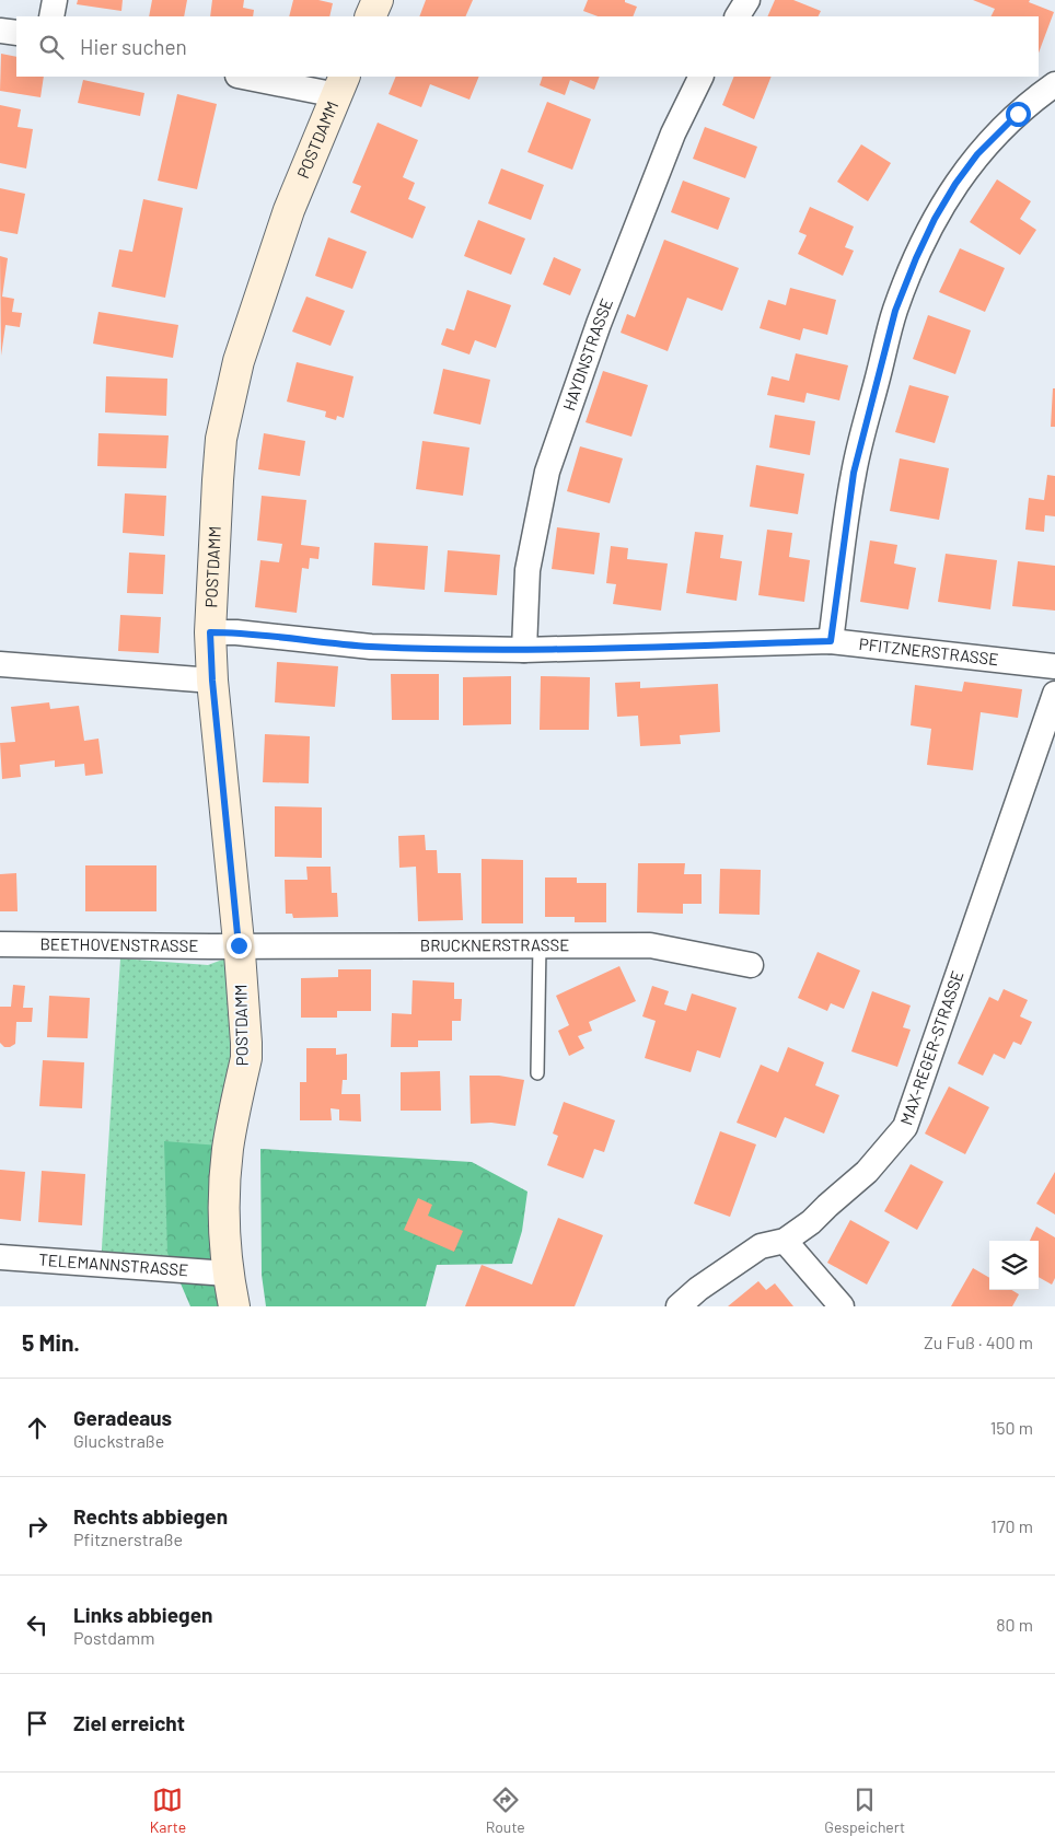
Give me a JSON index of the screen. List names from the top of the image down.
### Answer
{
  "streets": {
    "street": [
      "POSTDAMM",
      "HAYDNSTRASSE",
      "PFITZNERSTRASSE",
      "BEETHOVENSTRASSE",
      "BRUCKNERSTRASSE",
      "MAX-REGER-STRASSE",
      "TELEMANNSTRASSE"
    ]
  },
  "crossings": [
    ["POSTDAMM", "PFITZNERSTRASSE"],
    ["POSTDAMM", "BEETHOVENSTRASSE"],
    ["POSTDAMM", "BRUCKNERSTRASSE"],
    ["POSTDAMM", "TELEMANNSTRASSE"],
    ["HAYDNSTRASSE", "PFITZNERSTRASSE"],
    ["BEETHOVENSTRASSE", "BRUCKNERSTRASSE"]
  ],
  "page": {
    "search": "Hier suchen",
    "heading": ["5 Min.", "Zu Fuß · 400 m"],
    "list": [
      ["Geradeaus", "Gluckstraße", "150 m"],
      ["Rechts abbiegen", "Pfitznerstraße", "170 m"],
      ["Links abbiegen", "Postdamm", "80 m"],
      "Ziel erreicht"
    ],
    "nav": ["Karte", "Route", "Gespeichert"]
  }
}
